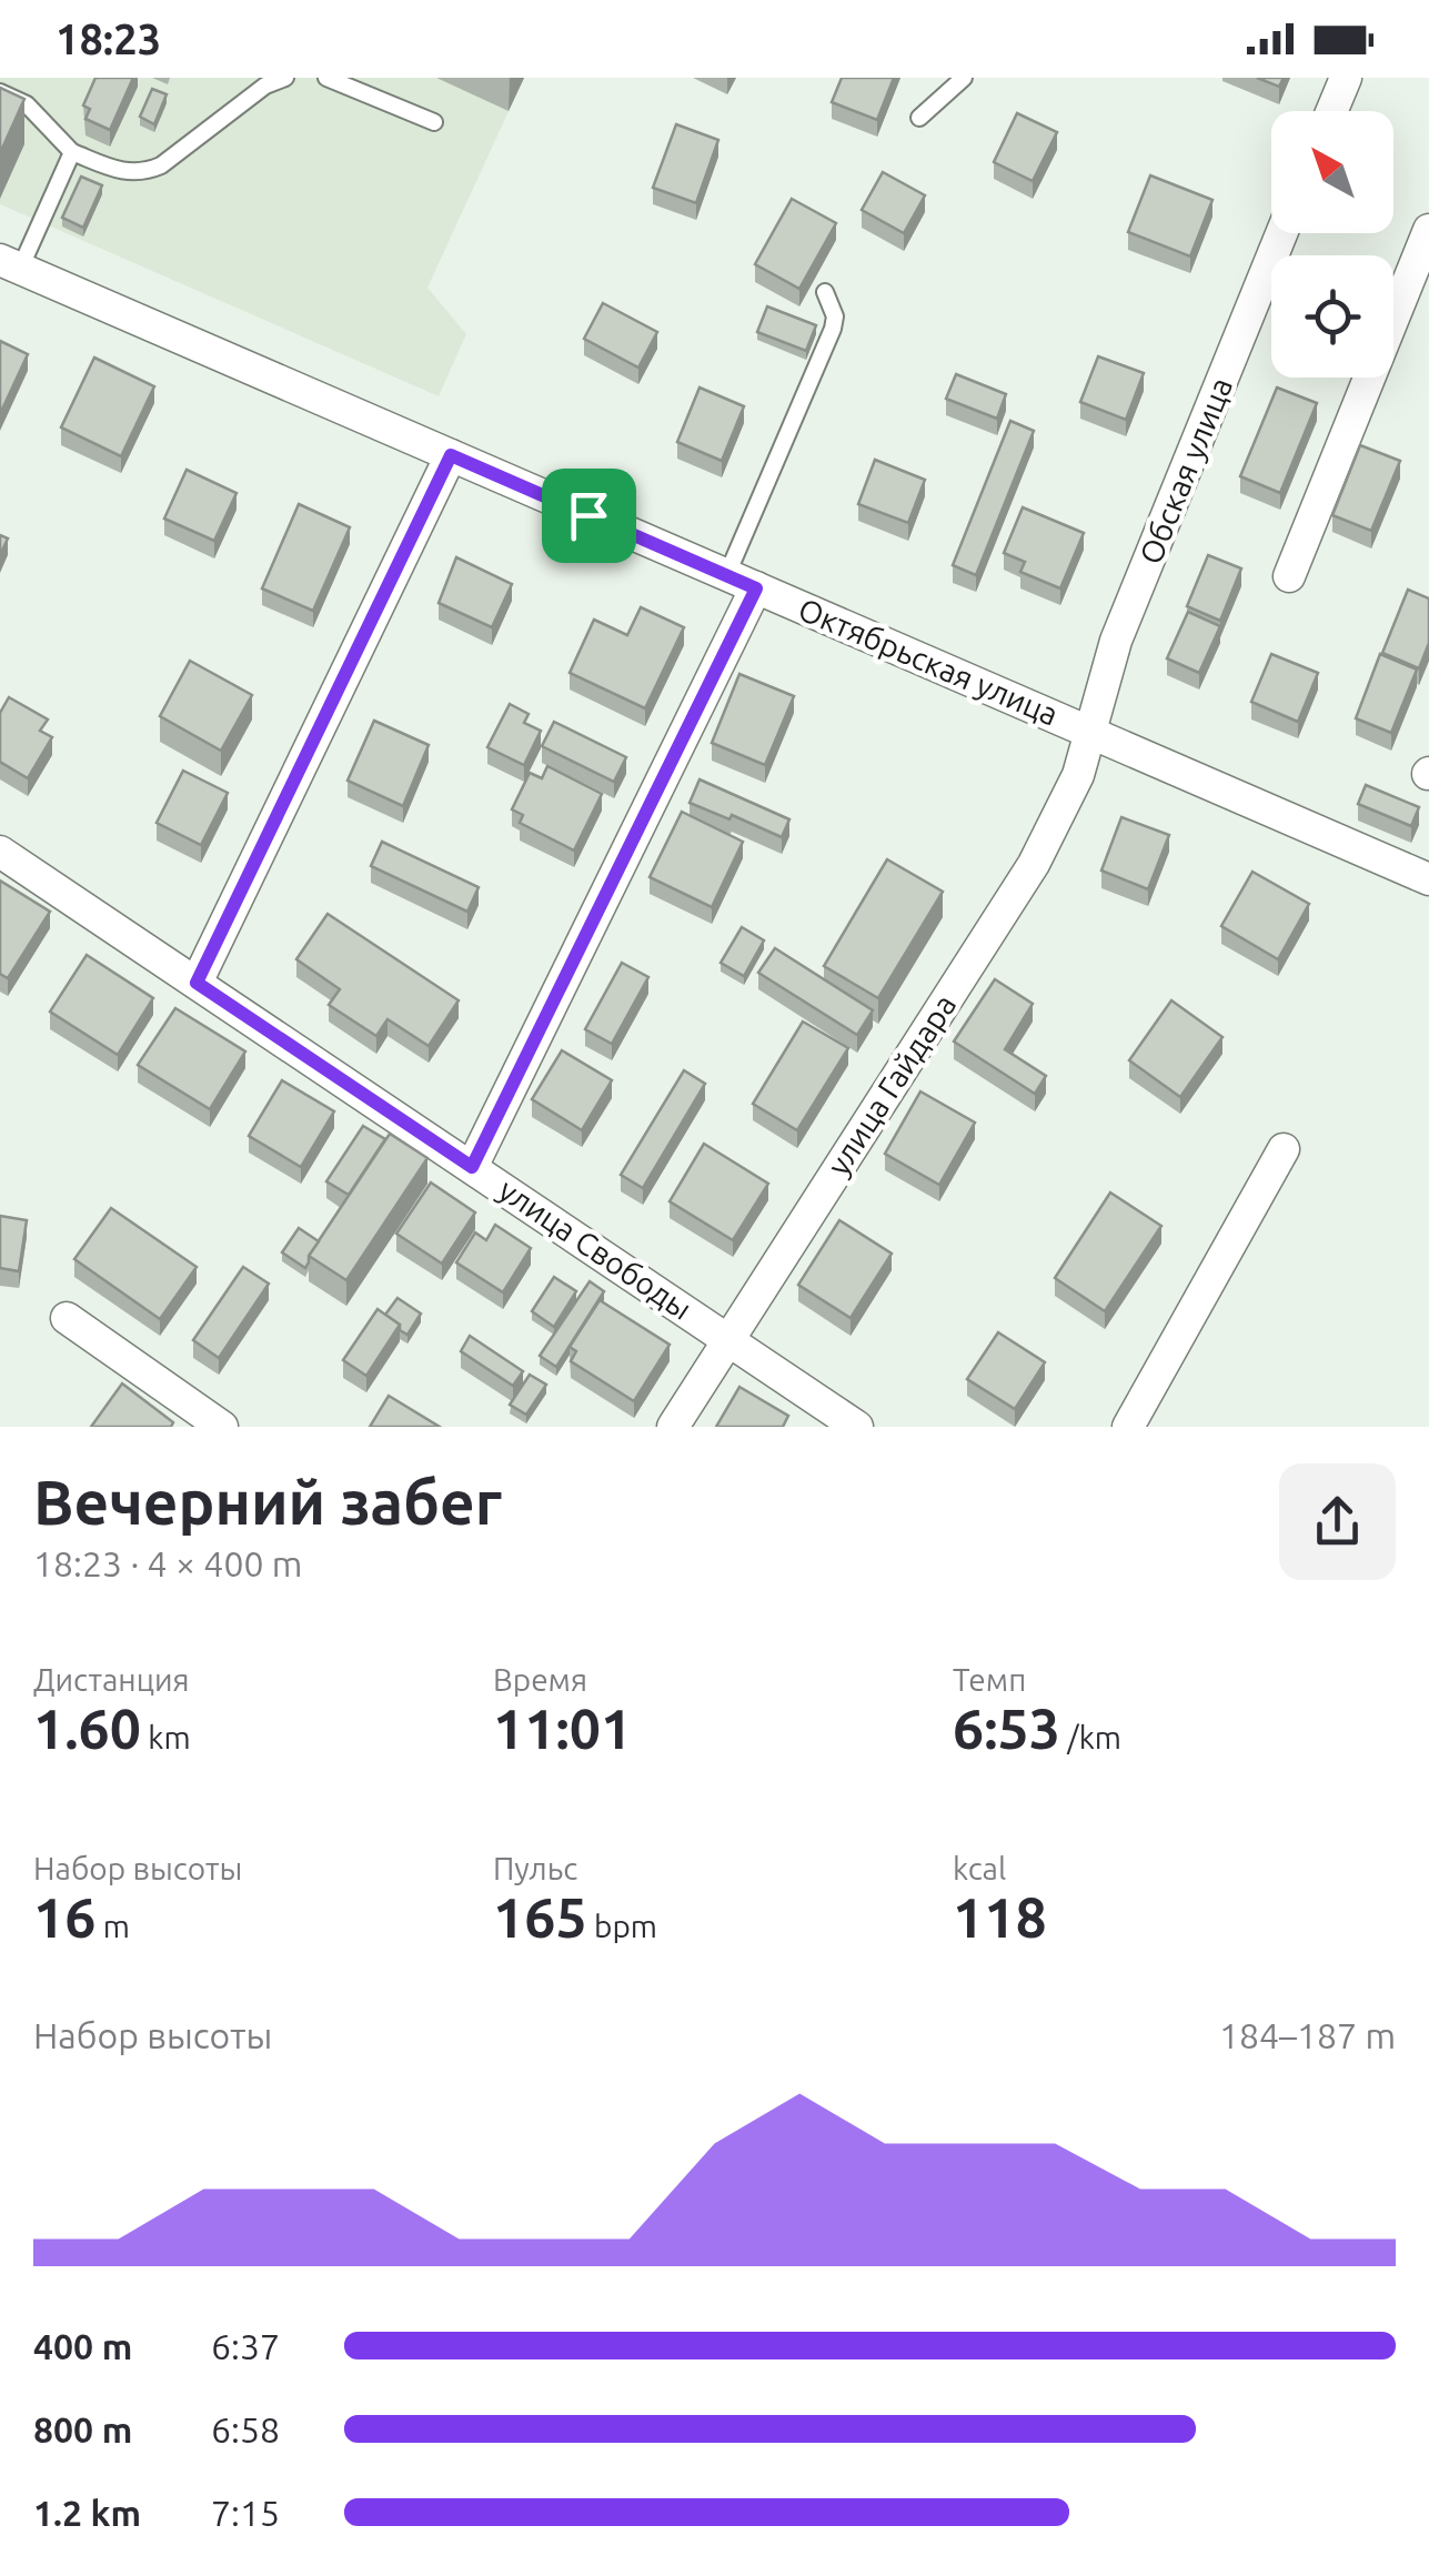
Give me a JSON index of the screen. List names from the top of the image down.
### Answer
{
  "streets": {
    "street": [
      "Обская улица",
      "Октябрьская улица",
      "улица Гайдара",
      "улица Свободы"
    ]
  },
  "crossings": [
    ["Обская улица", "Октябрьская улица"],
    ["Обская улица", "улица Гайдара"],
    ["Октябрьская улица", "улица Гайдара"],
    ["улица Гайдара", "улица Свободы"]
  ],
  "north": "top left",
  "page": {
    "status": "18:23",
    "heading": ["Вечерний забег", "18:23 · 4 × 400 m"],
    "stats": [
      ["Дистанция", "1.60 km"],
      ["Время", "11:01"],
      ["Темп", "6:53 /km"],
      ["Набор высоты", "16 m"],
      ["Пульс", "165 bpm"],
      ["kcal", "118"]
    ],
    "chart": ["Набор высоты", "184–187 m"],
    "list": [
      {
        "name": "400 m",
        "note": "6:37"
      },
      {
        "name": "800 m",
        "note": "6:58"
      },
      {
        "name": "1.2 km",
        "note": "7:15"
      }
    ]
  }
}
